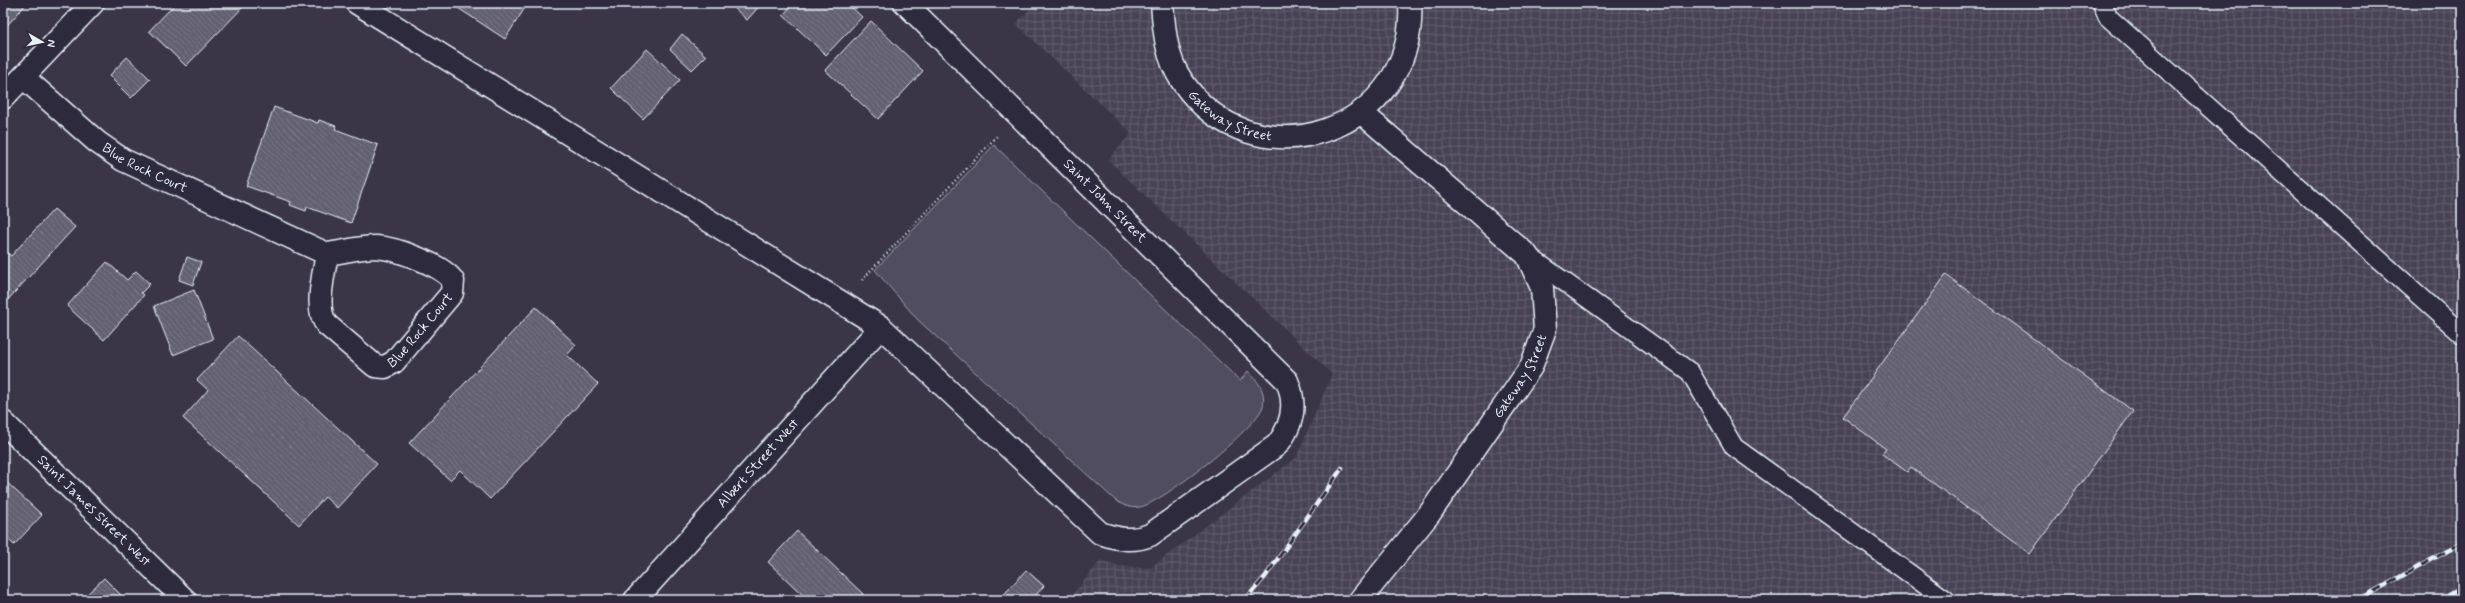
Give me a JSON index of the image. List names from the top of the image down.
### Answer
{
  "streets": {
    "street": [
      "Gateway Street",
      "Blue Rock Court",
      "Saint John Street",
      "Albert Street West",
      "Saint James Street West"
    ]
  },
  "crossings": [
    ["Saint John Street", "Albert Street West"]
  ],
  "north": "right"
}
